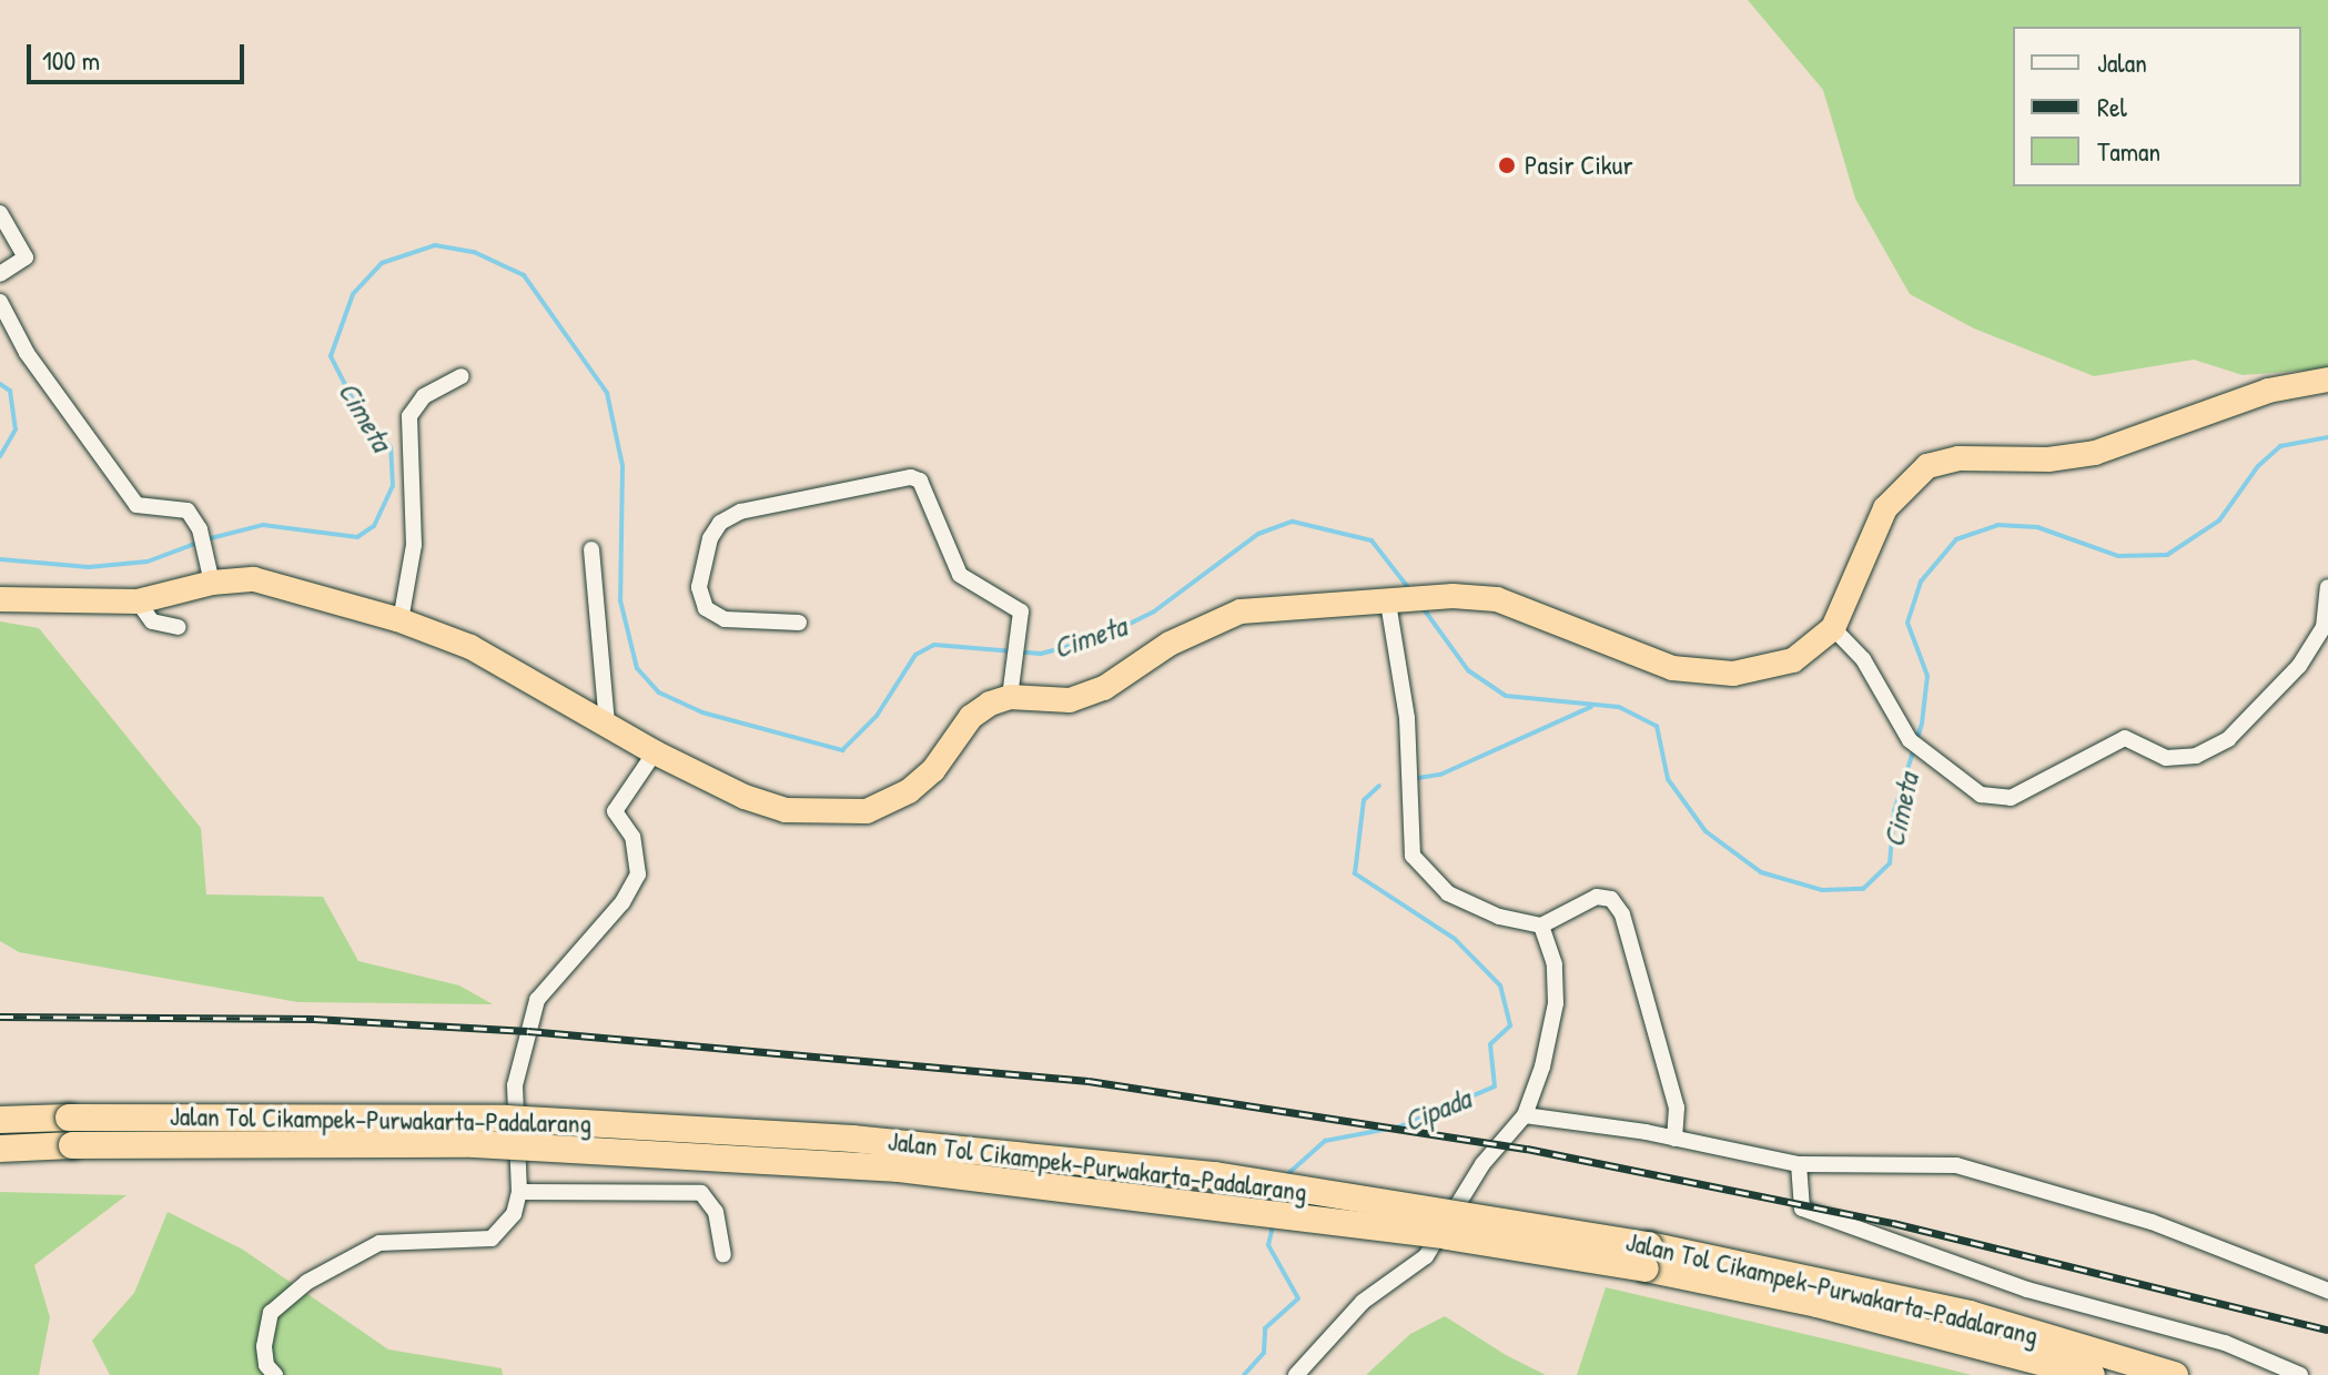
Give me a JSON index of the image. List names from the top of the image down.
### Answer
{
  "streets": {
    "highway": ["Jalan Tol Cikampek–Purwakarta–Padalarang"]
  },
  "water": ["Cimeta", "Cipada"],
  "places": ["Pasir Cikur"],
  "legend": ["Jalan", "Rel", "Taman"],
  "scale_bar": "100 m"
}
